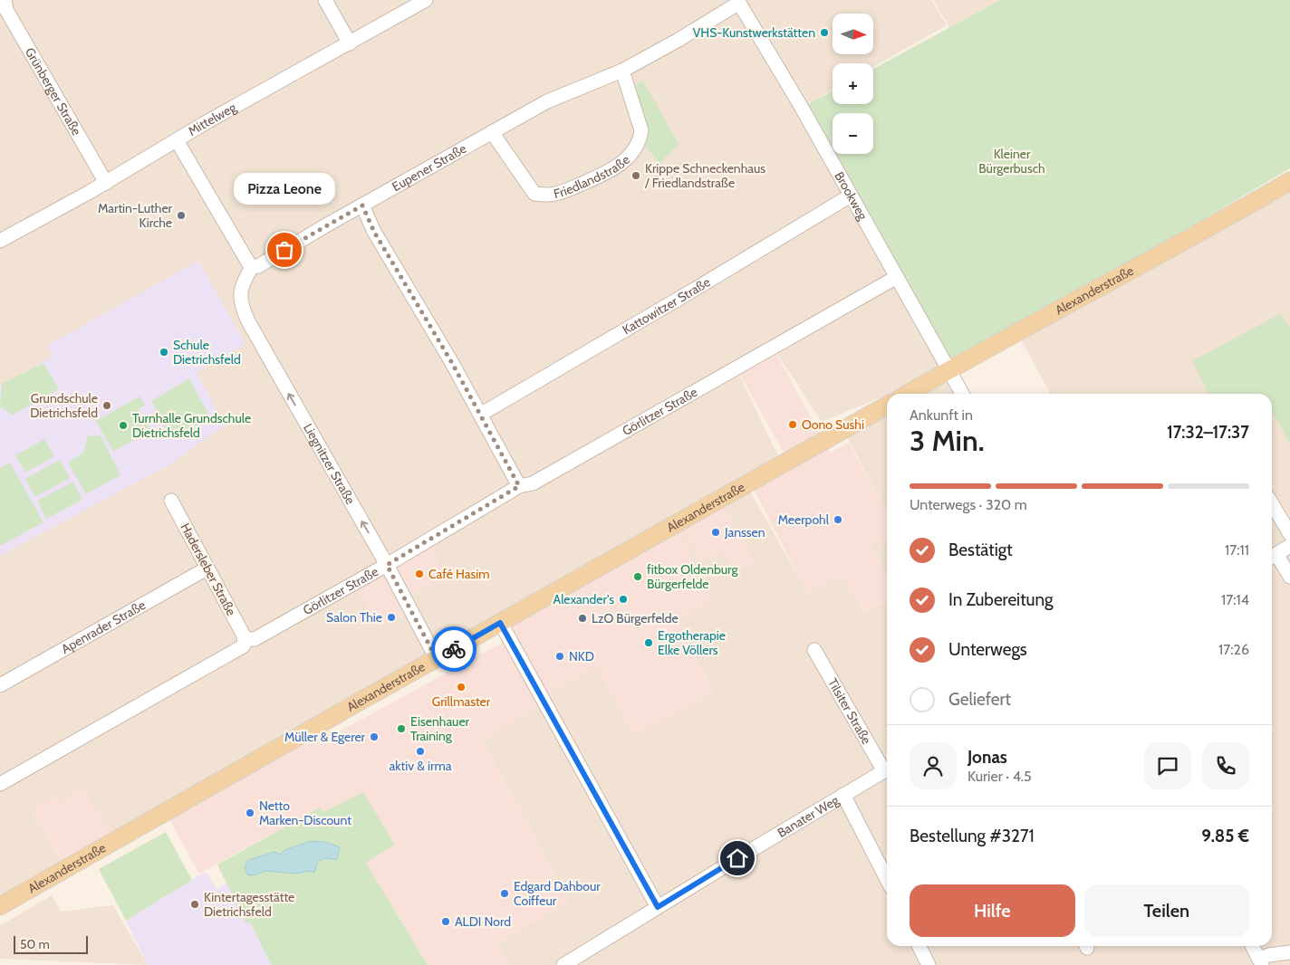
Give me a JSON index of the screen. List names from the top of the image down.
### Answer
{
  "streets": {
    "main road": ["Alexanderstraße"],
    "street": [
      "Grünberger Straße",
      "Mittelweg",
      "Eupener Straße",
      "Friedlandstraße",
      "Brookweg",
      "Kattowitzer Straße",
      "Görlitzer Straße",
      "Liegnitzer Straße",
      "Hadersleber Straße",
      "Apenrader Straße",
      "Tilsiter Straße",
      "Banater Weg"
    ]
  },
  "crossings": [
    ["Grünberger Straße", "Mittelweg"],
    ["Eupener Straße", "Friedlandstraße"],
    ["Eupener Straße", "Brookweg"],
    ["Eupener Straße", "Liegnitzer Straße"],
    ["Brookweg", "Alexanderstraße"],
    ["Brookweg", "Kattowitzer Straße"],
    ["Brookweg", "Görlitzer Straße"],
    ["Alexanderstraße", "Liegnitzer Straße"],
    ["Görlitzer Straße", "Liegnitzer Straße"],
    ["Görlitzer Straße", "Hadersleber Straße"],
    ["Hadersleber Straße", "Apenrader Straße"]
  ],
  "one_way": ["Liegnitzer Straße"],
  "parks": ["Kleiner Bürgerbusch"],
  "places": [
    "VHS-Kunstwerkstätten",
    "Krippe Schneckenhaus / Friedlandstraße",
    "Martin-Luther Kirche",
    "Pizza Leone",
    "Schule Dietrichsfeld",
    "Grundschule Dietrichsfeld",
    "Oono Sushi",
    "Turnhalle Grundschule Dietrichsfeld",
    "Meerpohl",
    "Janssen",
    "Café Hasim",
    "fitbox Oldenburg Bürgerfelde",
    "Alexander's",
    "Salon Thie",
    "LzO Bürgerfelde",
    "Ergotherapie Elke Völlers",
    "NKD",
    "Grillmaster",
    "Eisenhauer Training",
    "Müller & Egerer",
    "aktiv & irma",
    "Netto Marken-Discount",
    "Edgard Dahbour Coiffeur",
    "Kintertagesstätte Dietrichsfeld",
    "ALDI Nord"
  ],
  "scale_bar": "50 m",
  "north": "right",
  "page": {
    "map_buttons": ["+", "−"],
    "bubble": "Pizza Leone",
    "heading": ["3 Min.", "Ankunft in", "17:32–17:37"],
    "panel": [
      "Jonas",
      "Kurier · 4.5",
      "Bestellung #3271",
      "9.85 €"
    ],
    "bar": "Unterwegs · 320 m",
    "list": [
      ["Bestätigt", "17:11"],
      ["In Zubereitung", "17:14"],
      ["Unterwegs", "17:26"],
      "Geliefert"
    ],
    "buttons": ["Hilfe", "Teilen"],
    "scale": "50 m"
  }
}
